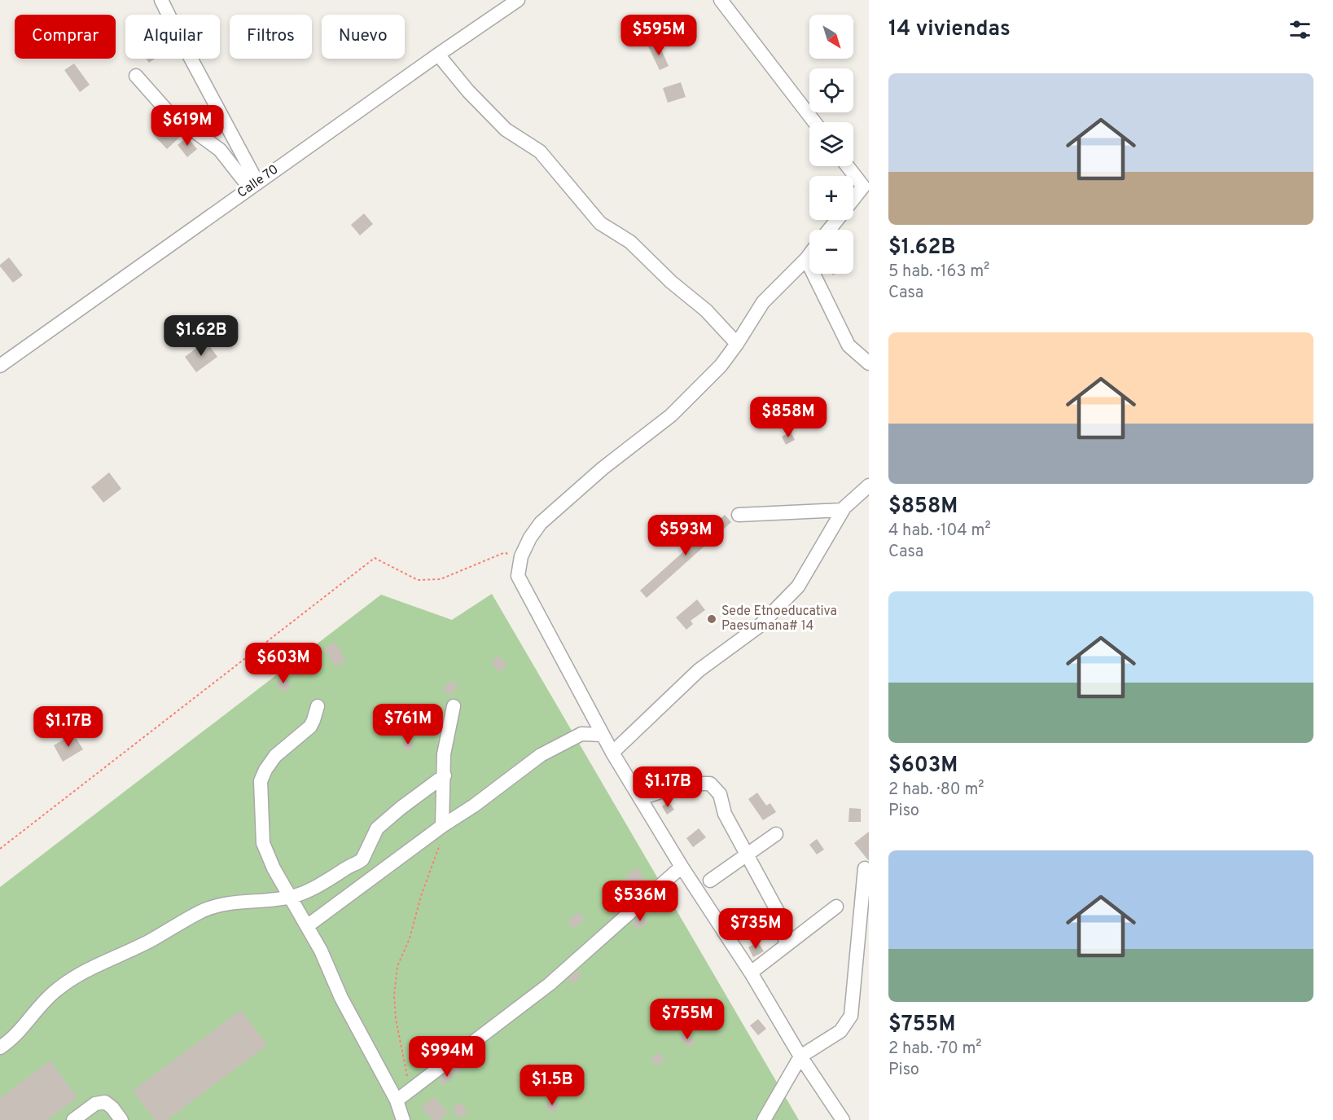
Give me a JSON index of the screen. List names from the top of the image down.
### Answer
{
  "streets": {
    "street": ["Calle 70"]
  },
  "places": ["Sede Etnoeducativa Paesumana# 14"],
  "north": "bottom right",
  "page": {
    "heading": "14 viviendas",
    "map_buttons": ["+", "−"],
    "price": [
      "$595M",
      "$619M",
      "$1.62B",
      "$858M",
      "$593M",
      "$603M",
      "$761M",
      "$1.17B",
      "$1.17B",
      "$536M",
      "$735M",
      "$755M",
      "$994M",
      "$1.5B"
    ],
    "chip": [
      "Comprar",
      "Alquilar",
      "Filtros",
      "Nuevo"
    ],
    "list": [
      {
        "name": "$1.62B",
        "note": "5 hab. · 163 m² · Casa"
      },
      {
        "name": "$858M",
        "note": "4 hab. · 104 m² · Casa"
      },
      {
        "name": "$603M",
        "note": "2 hab. · 80 m² · Piso"
      },
      {
        "name": "$755M",
        "note": "2 hab. · 70 m² · Piso"
      }
    ]
  }
}
